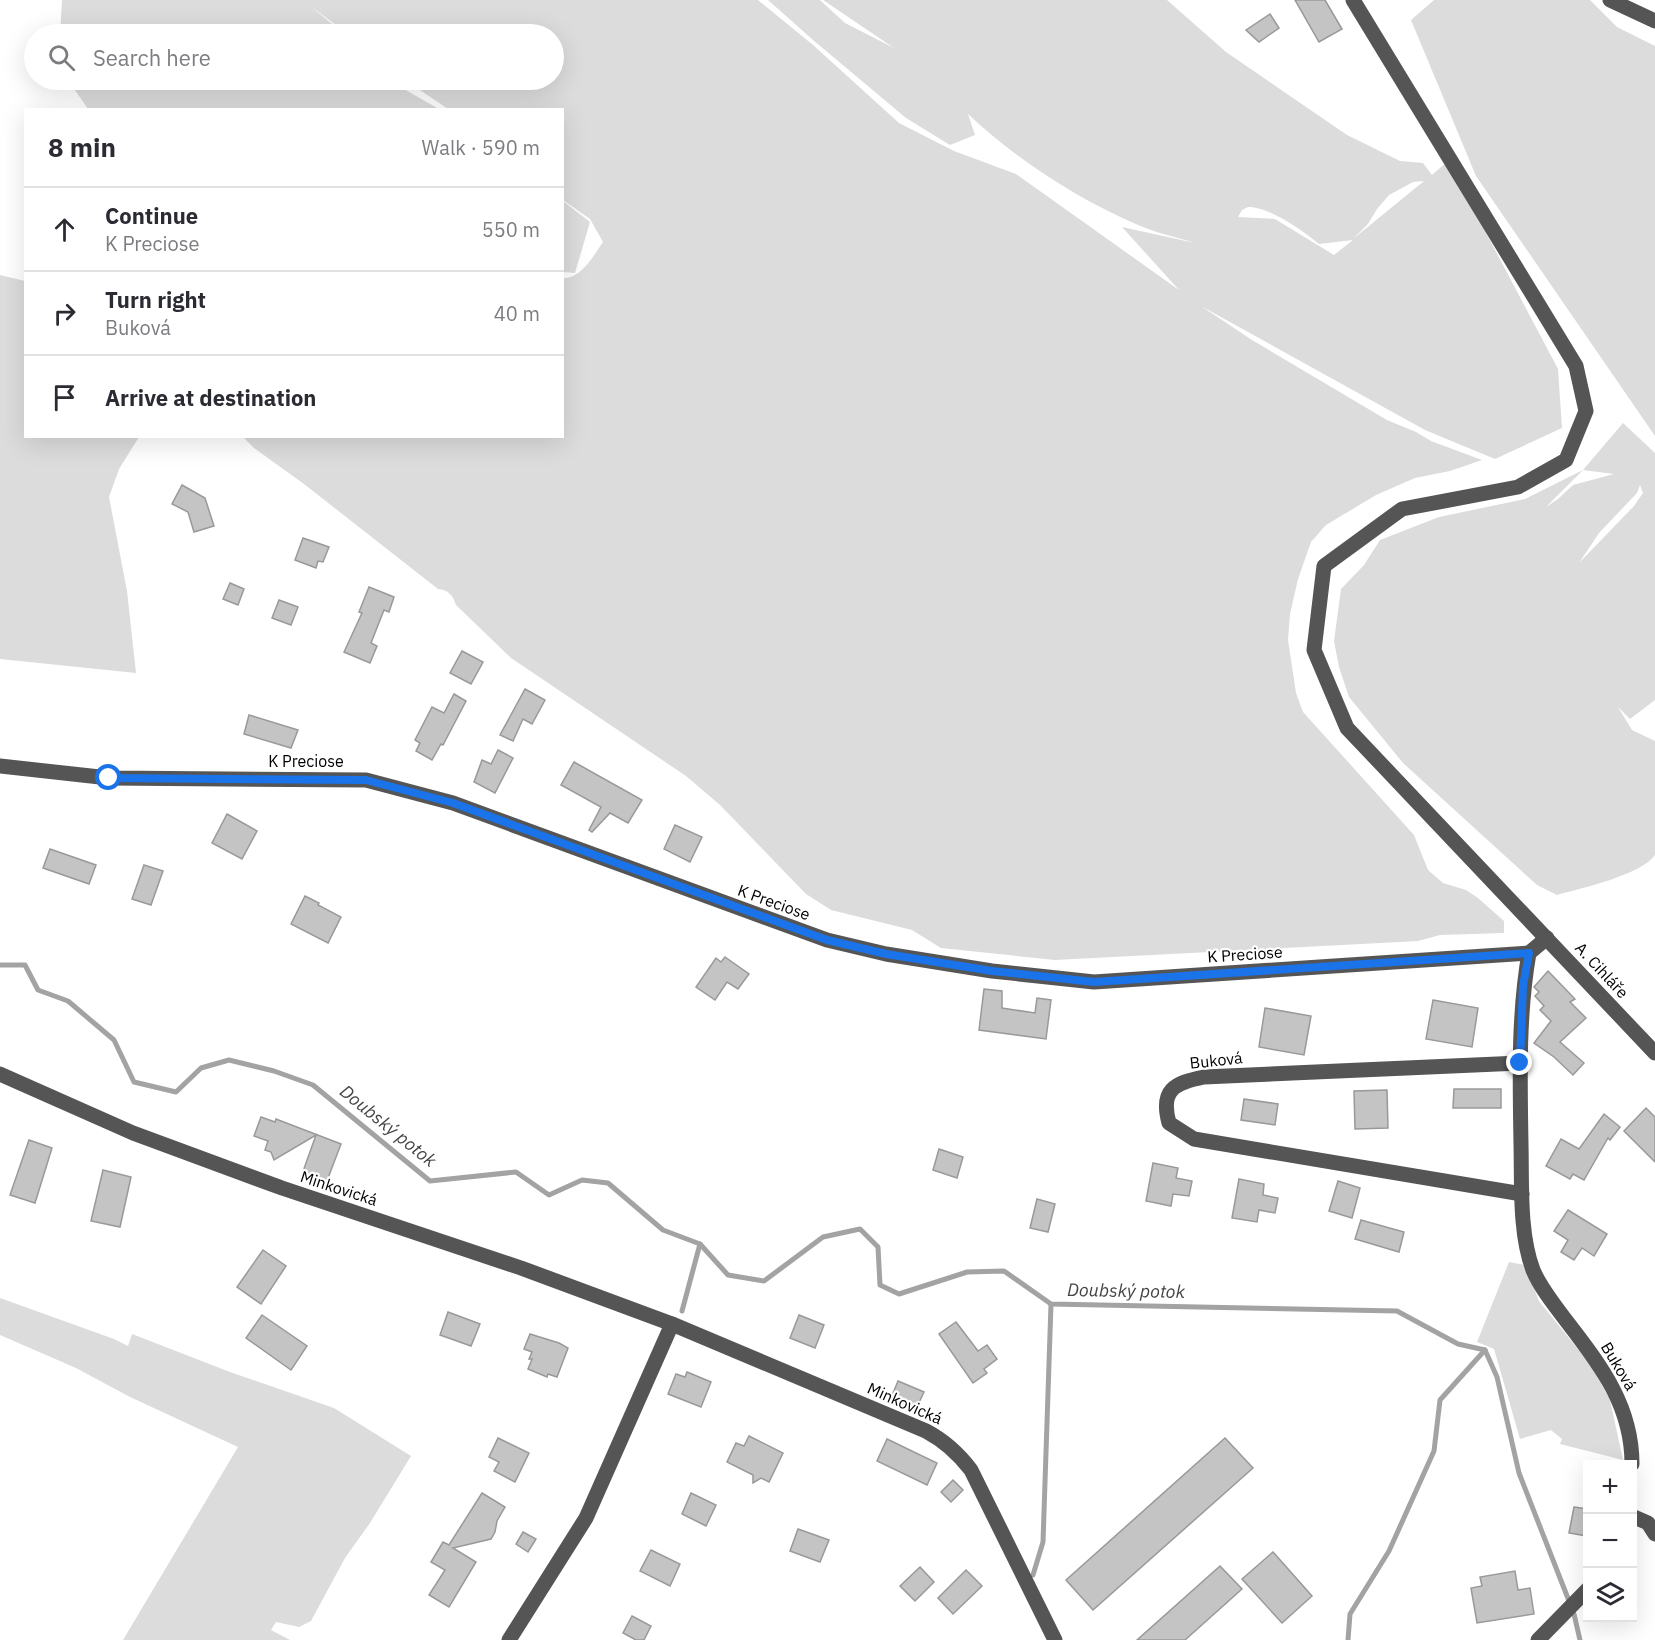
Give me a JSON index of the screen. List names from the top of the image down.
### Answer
{
  "streets": {
    "street": [
      "K Preciose",
      "A. Cihláře",
      "Buková",
      "Minkovická"
    ]
  },
  "crossings": [
    ["K Preciose", "Buková"]
  ],
  "water": ["Doubský potok"],
  "page": {
    "search": "Search here",
    "heading": ["8 min", "Walk · 590 m"],
    "list": [
      ["Continue", "K Preciose", "550 m"],
      ["Turn right", "Buková", "40 m"],
      "Arrive at destination"
    ],
    "map_buttons": ["+", "−"]
  }
}
